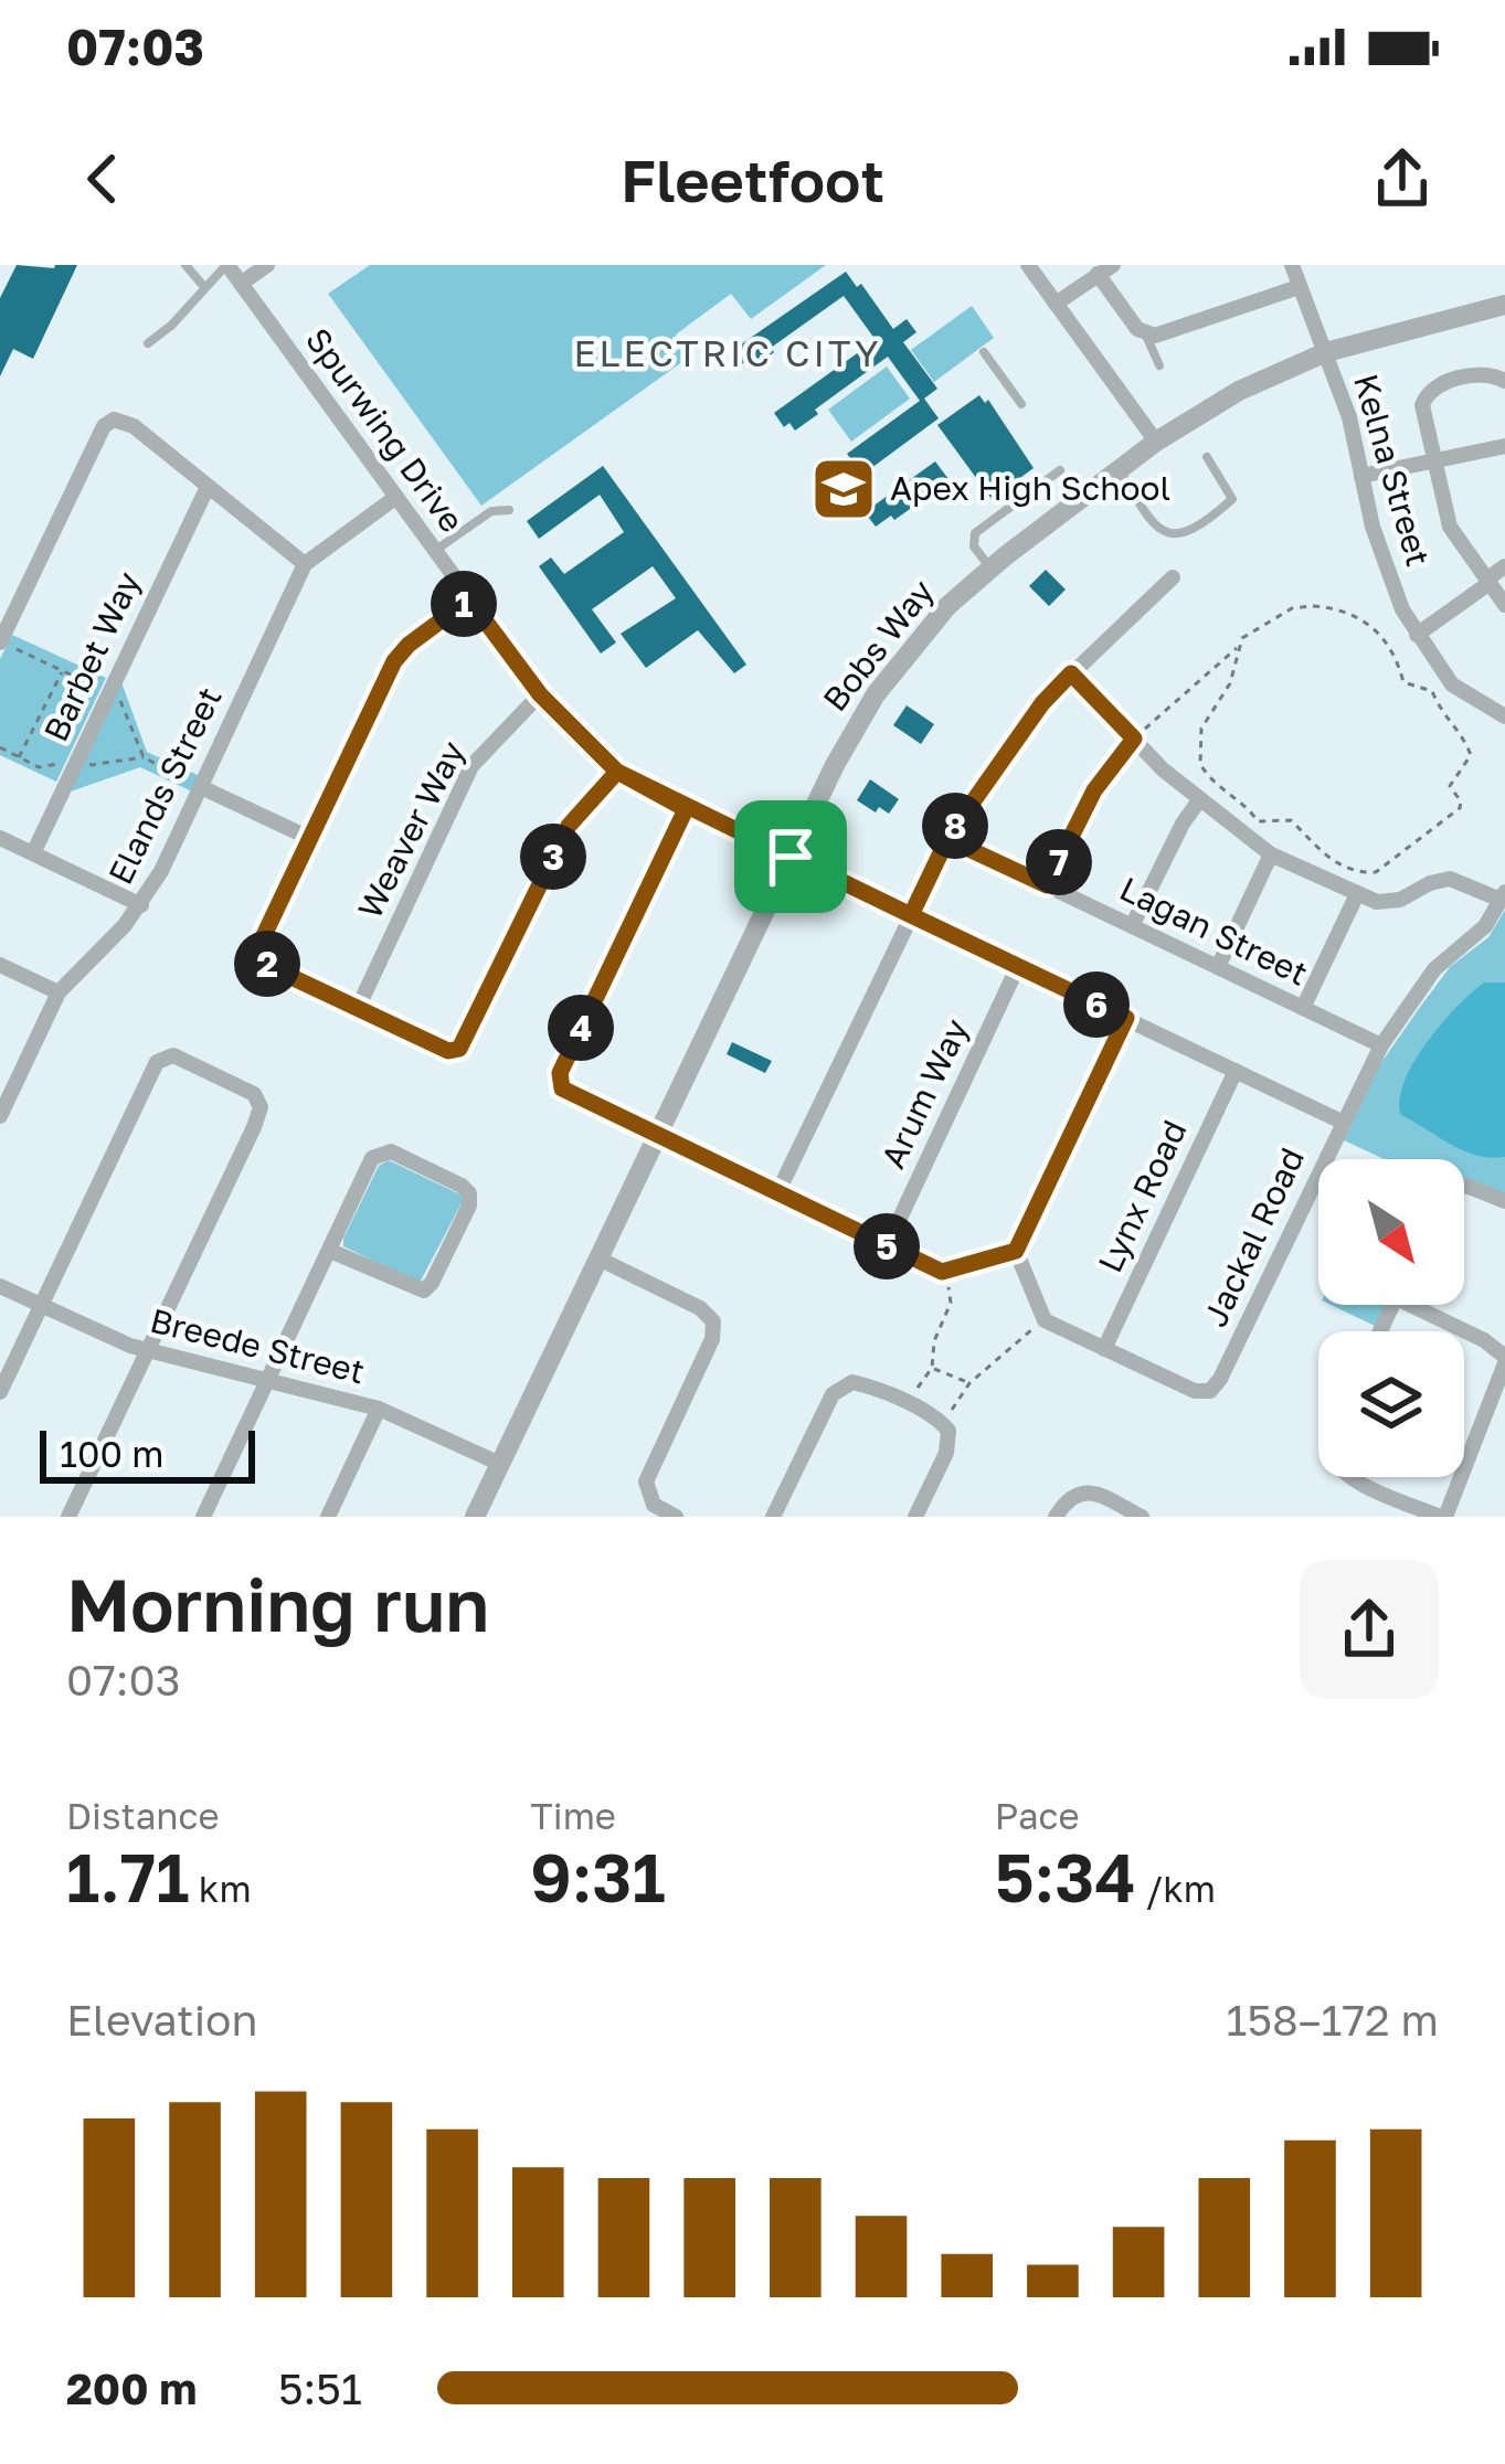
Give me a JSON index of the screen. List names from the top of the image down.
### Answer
{
  "streets": {
    "street": [
      "Spurwing Drive",
      "Kelna Street",
      "Bobs Way",
      "Barbet Way",
      "Elands Street",
      "Weaver Way",
      "Lagan Street",
      "Arum Way",
      "Lynx Road",
      "Jackal Road",
      "Breede Street"
    ]
  },
  "crossings": [
    ["Spurwing Drive", "Bobs Way"],
    ["Spurwing Drive", "Elands Street"],
    ["Spurwing Drive", "Weaver Way"],
    ["Spurwing Drive", "Arum Way"],
    ["Spurwing Drive", "Lynx Road"],
    ["Spurwing Drive", "Jackal Road"],
    ["Kelna Street", "Bobs Way"],
    ["Bobs Way", "Breede Street"],
    ["Lagan Street", "Jackal Road"],
    ["Lynx Road", "Jackal Road"]
  ],
  "districts": ["ELECTRIC CITY"],
  "places": {
    "school or university": ["Apex High School"]
  },
  "scale_bar": "100 m",
  "north": "bottom right",
  "page": {
    "status": "07:03",
    "header": "Fleetfoot",
    "pins": [
      "1",
      "8",
      "3",
      "7",
      "2",
      "6",
      "4",
      "5"
    ],
    "scale": "100 m",
    "heading": ["Morning run", "07:03"],
    "stats": [
      ["Distance", "1.71 km"],
      ["Time", "9:31"],
      ["Pace", "5:34 /km"]
    ],
    "chart": ["Elevation", "158–172 m"],
    "list": [
      {
        "name": "200 m",
        "note": "5:51"
      }
    ]
  }
}
